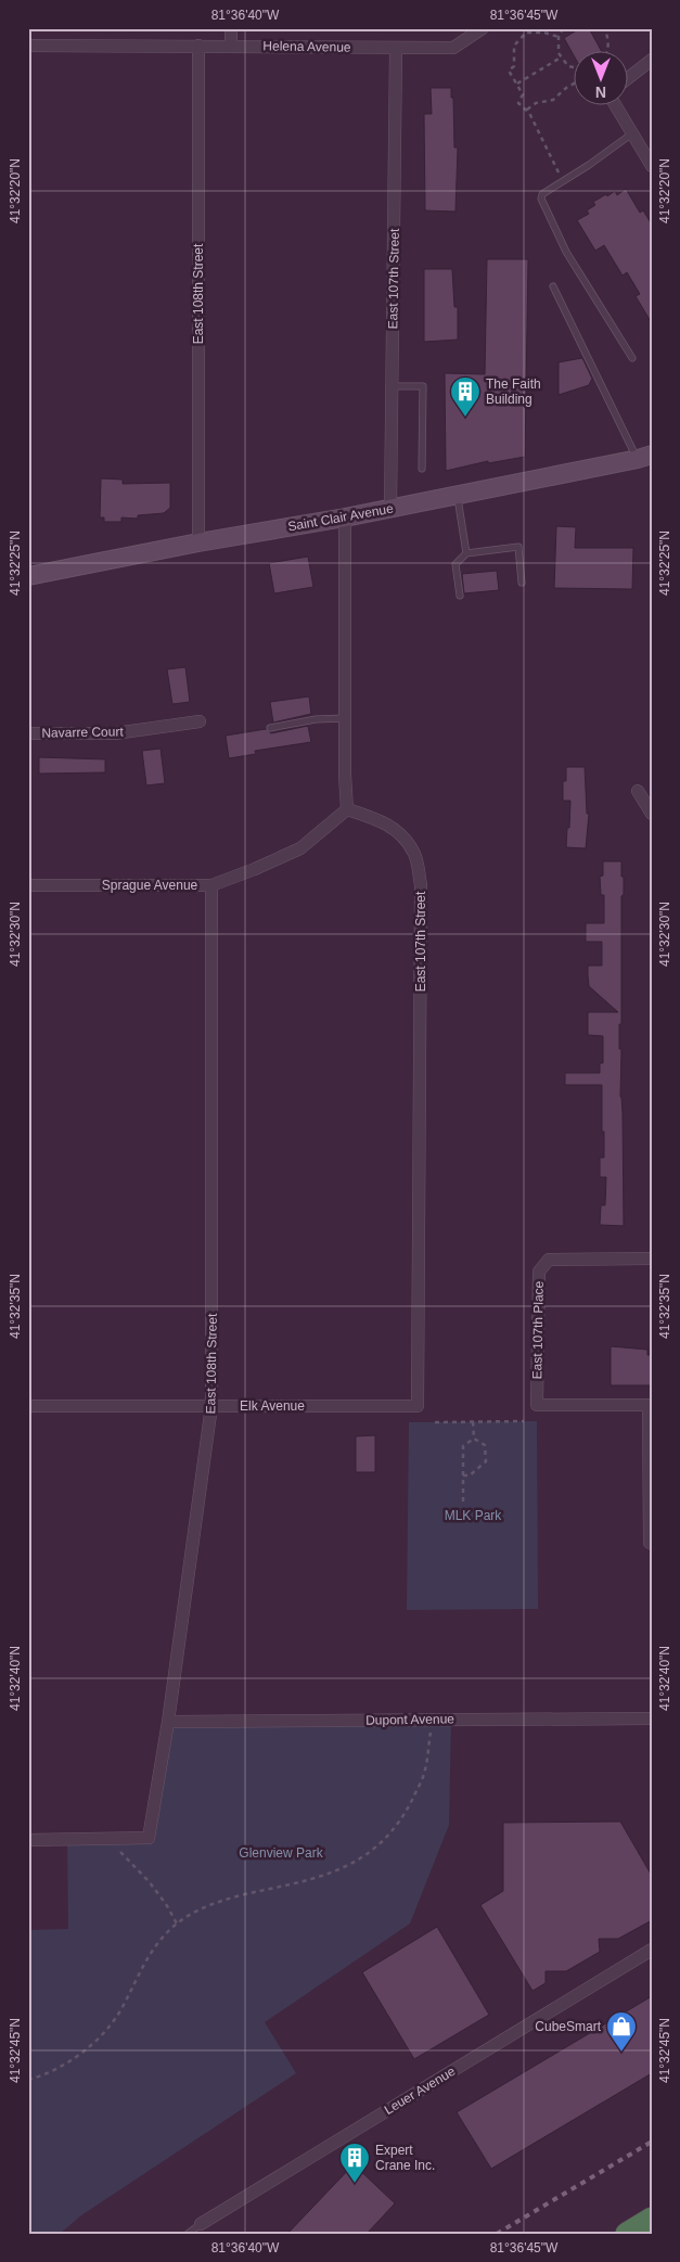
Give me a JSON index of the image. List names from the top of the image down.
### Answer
{
  "streets": {
    "main road": ["Saint Clair Avenue"],
    "street": [
      "Helena Avenue",
      "East 107th Street",
      "East 108th Street",
      "Navarre Court",
      "Sprague Avenue",
      "East 107th Place",
      "Elk Avenue",
      "Dupont Avenue",
      "Leuer Avenue"
    ]
  },
  "crossings": [
    ["Helena Avenue", "East 107th Street"],
    ["Helena Avenue", "East 108th Street"],
    ["East 107th Street", "Saint Clair Avenue"],
    ["East 107th Street", "Sprague Avenue"],
    ["East 107th Street", "Elk Avenue"],
    ["East 108th Street", "Saint Clair Avenue"],
    ["East 108th Street", "Sprague Avenue"],
    ["East 108th Street", "Elk Avenue"],
    ["East 108th Street", "Dupont Avenue"]
  ],
  "parks": ["MLK Park", "Glenview Park"],
  "places": {
    "building": ["The Faith Building", "Expert Crane Inc."],
    "shop": ["CubeSmart"]
  },
  "north": "bottom",
  "coordinates": [
    "81°36'40\"W",
    "81°36'45\"W",
    "41°32'20\"N",
    "41°32'25\"N",
    "41°32'30\"N",
    "41°32'35\"N",
    "41°32'40\"N",
    "41°32'45\"N"
  ]
}
